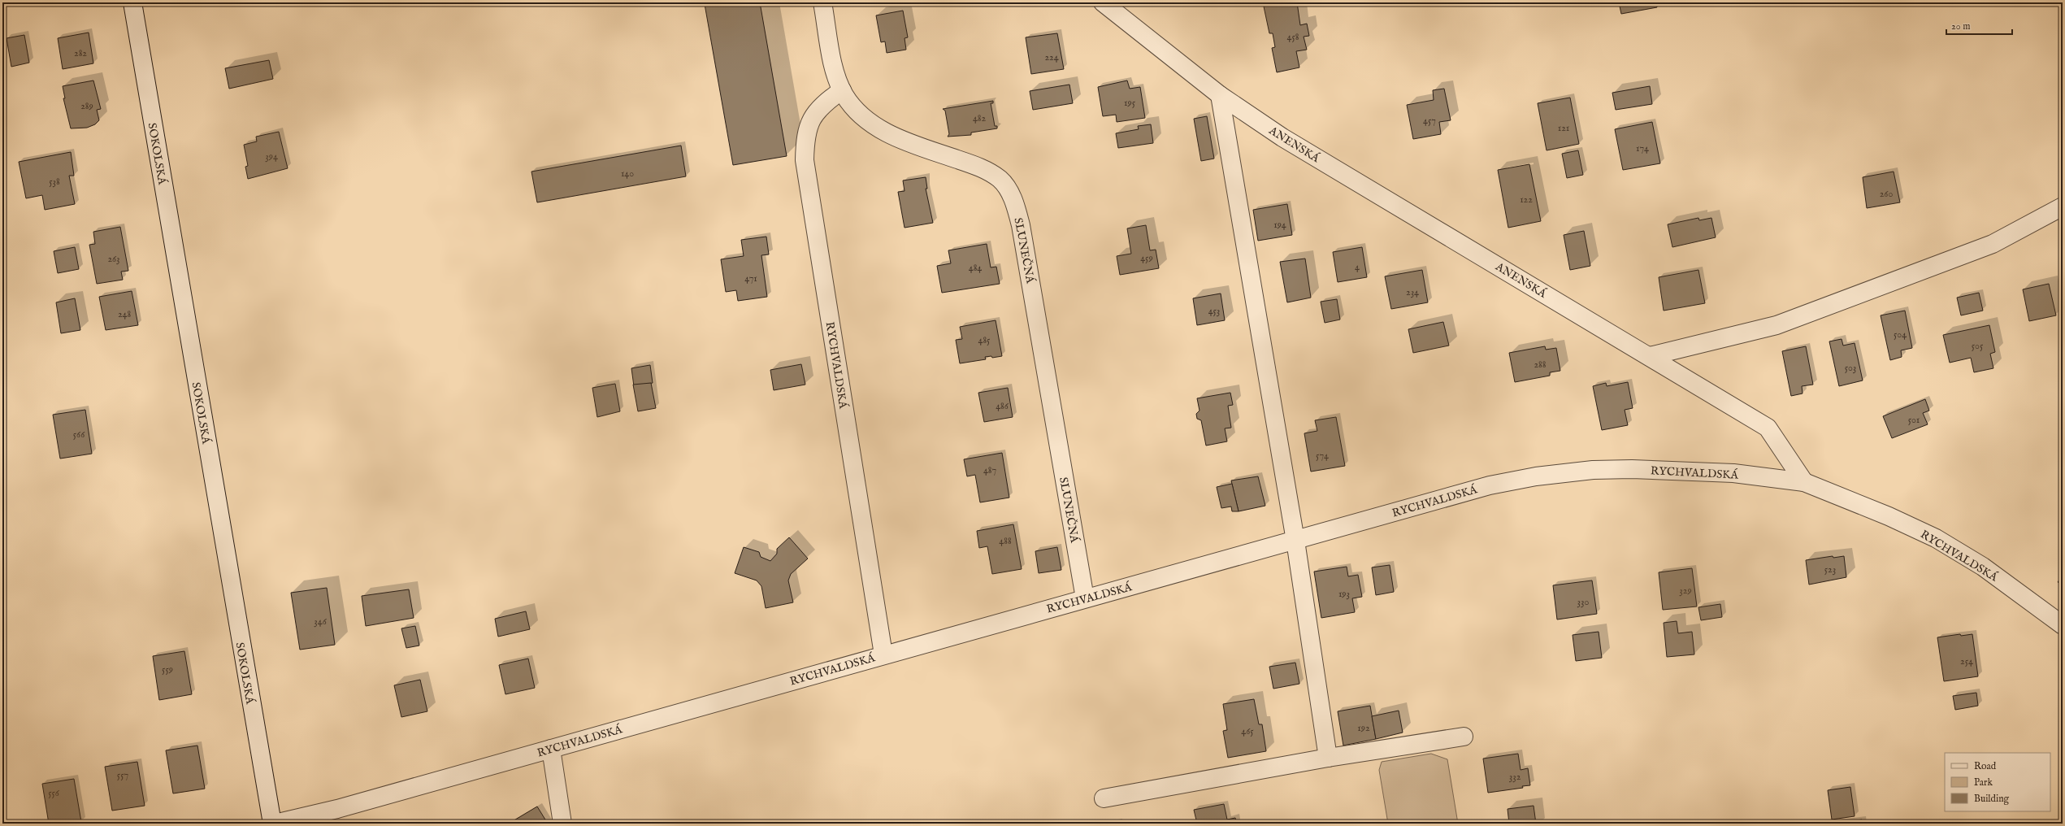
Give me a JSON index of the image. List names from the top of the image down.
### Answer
{
  "streets": {
    "street": [
      "ANENSKÁ",
      "SOKOLSKÁ",
      "SLUNEČNÁ",
      "RYCHVALDSKÁ"
    ]
  },
  "crossings": [
    ["ANENSKÁ", "RYCHVALDSKÁ"],
    ["SOKOLSKÁ", "RYCHVALDSKÁ"],
    ["SLUNEČNÁ", "RYCHVALDSKÁ"]
  ],
  "house_numbers": [
    "458",
    "282",
    "224",
    "195",
    "289",
    "482",
    "457",
    "121",
    "174",
    "394",
    "140",
    "538",
    "260",
    "122",
    "194",
    "459",
    "263",
    "4",
    "484",
    "471",
    "234",
    "453",
    "248",
    "504",
    "485",
    "505",
    "288",
    "503",
    "486",
    "501",
    "566",
    "574",
    "487",
    "488",
    "523",
    "329",
    "193",
    "330",
    "346",
    "254",
    "559",
    "192",
    "465",
    "557",
    "332",
    "556"
  ],
  "legend": ["Road", "Park", "Building"],
  "scale_bar": "20 m"
}
